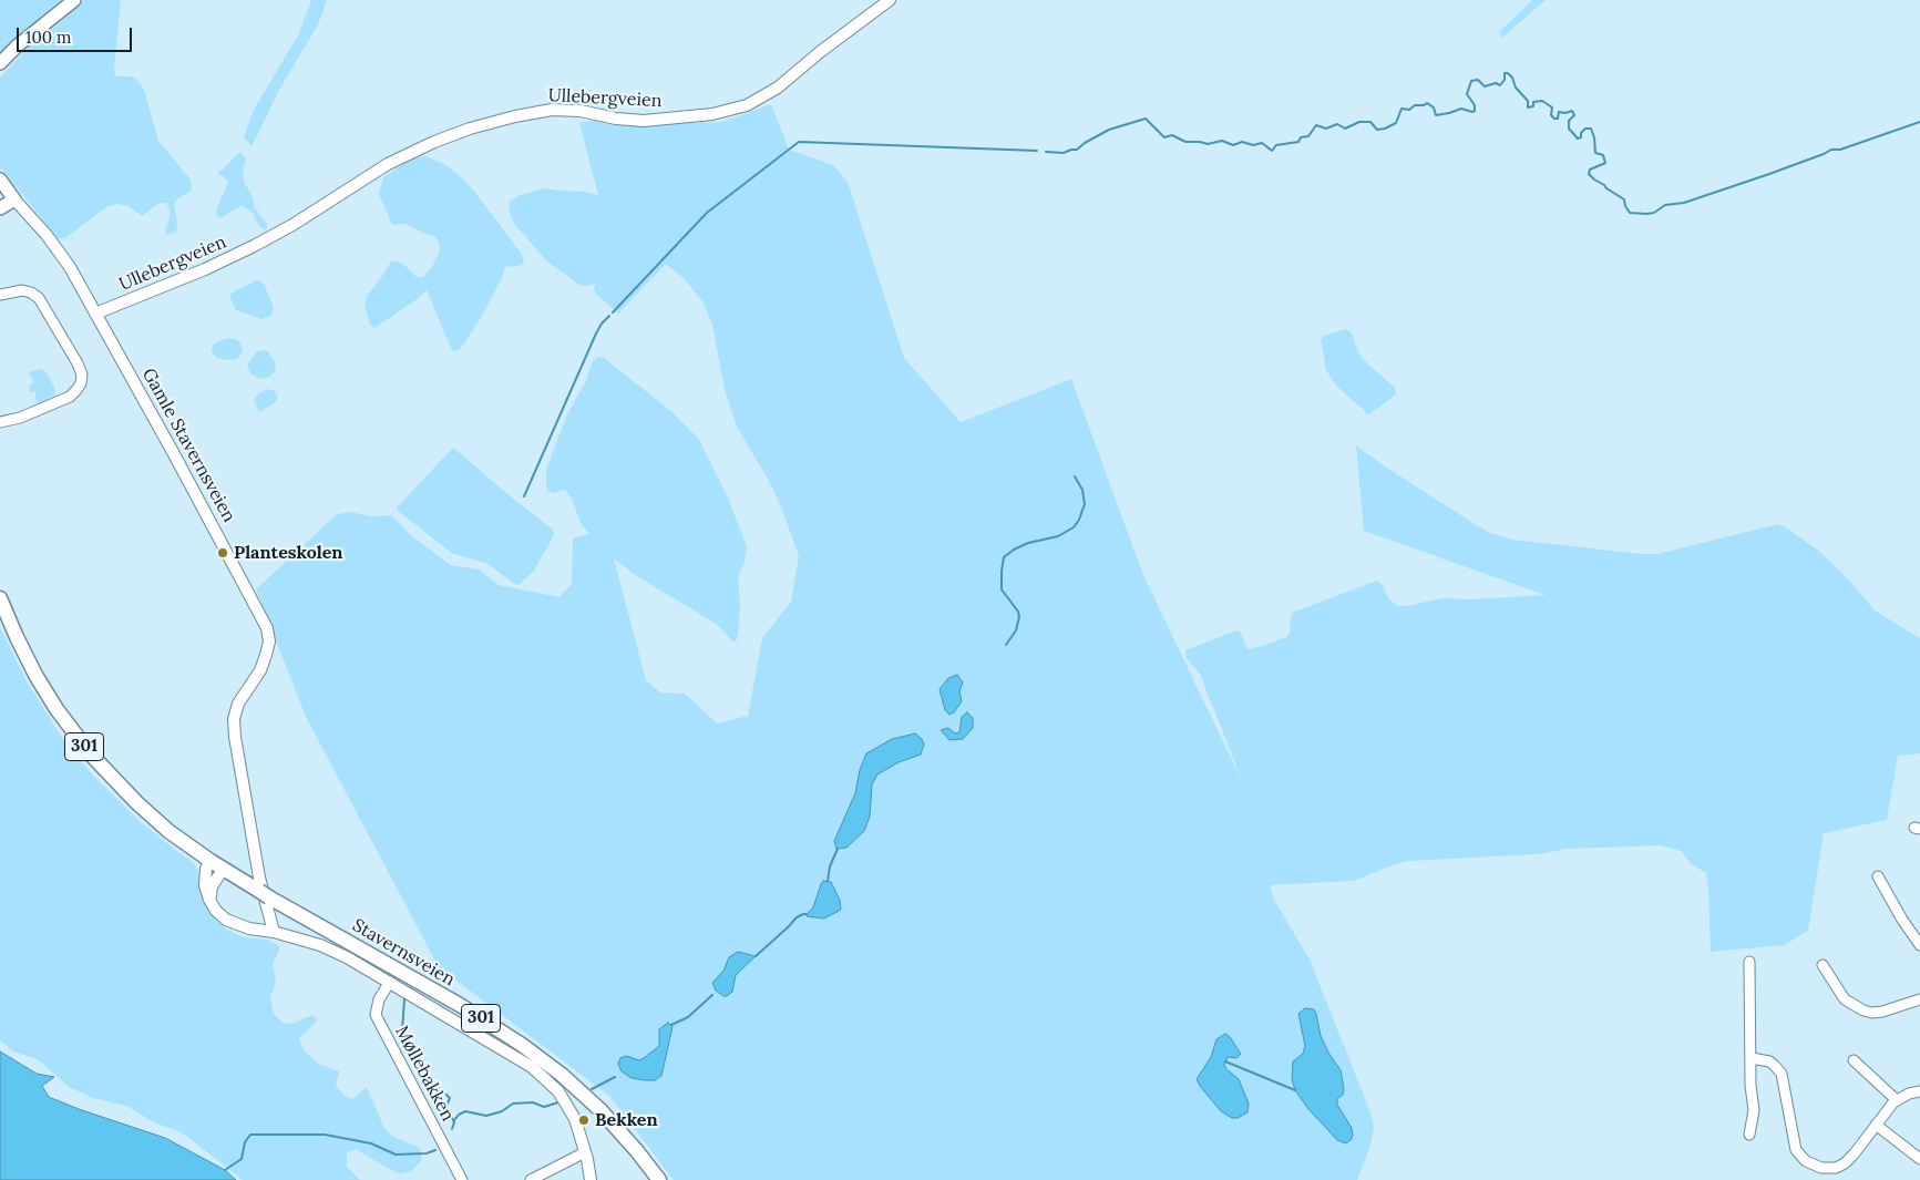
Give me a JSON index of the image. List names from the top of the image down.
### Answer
{
  "streets": {
    "main road": ["Gamle Stavernsveien", "301", "Stavernsveien"],
    "street": ["Ullebergveien", "Møllebakken"]
  },
  "crossings": [
    ["Ullebergveien", "Gamle Stavernsveien"],
    ["Gamle Stavernsveien", "Stavernsveien"]
  ],
  "places": ["Planteskolen", "Bekken"],
  "scale_bar": "100 m"
}
